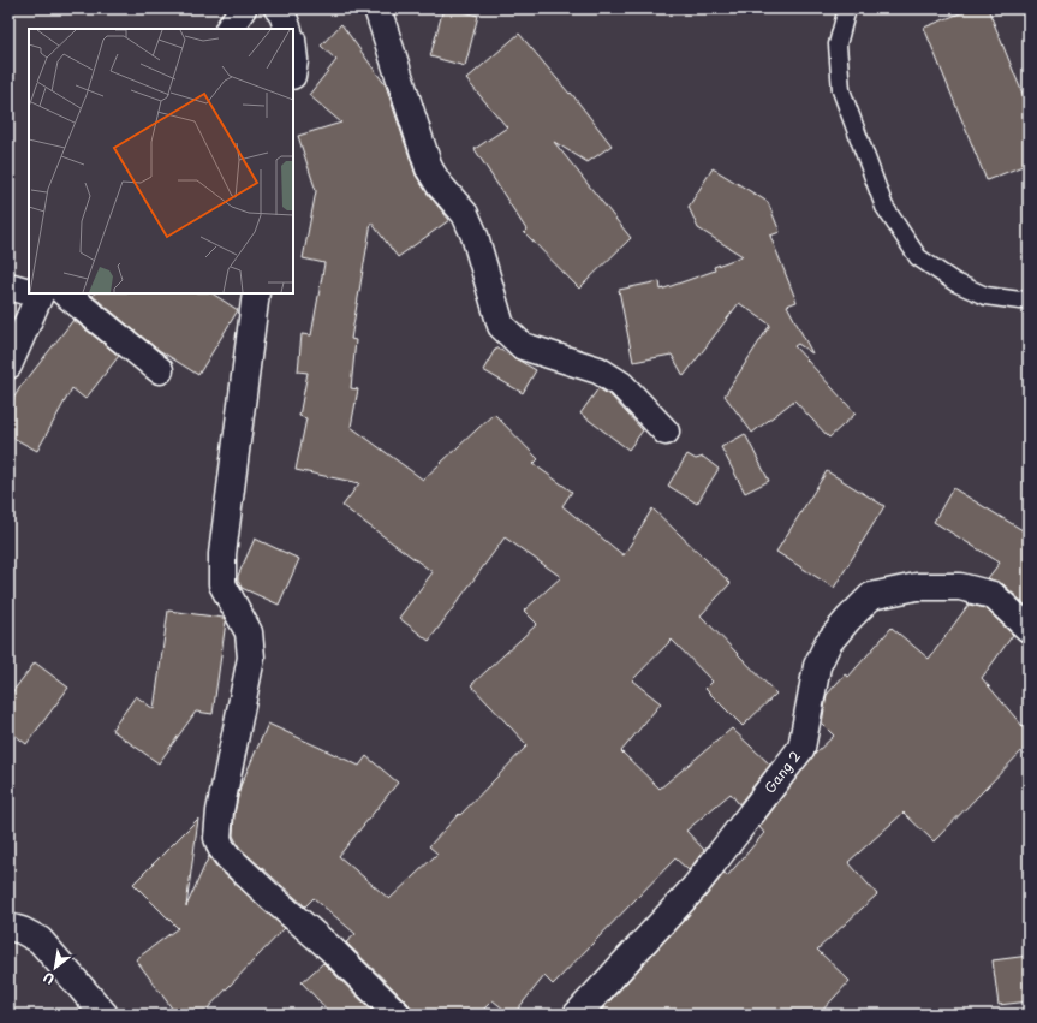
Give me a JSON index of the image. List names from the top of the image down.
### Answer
{
  "streets": {
    "street": ["Gang 2"]
  },
  "north": "bottom left"
}
